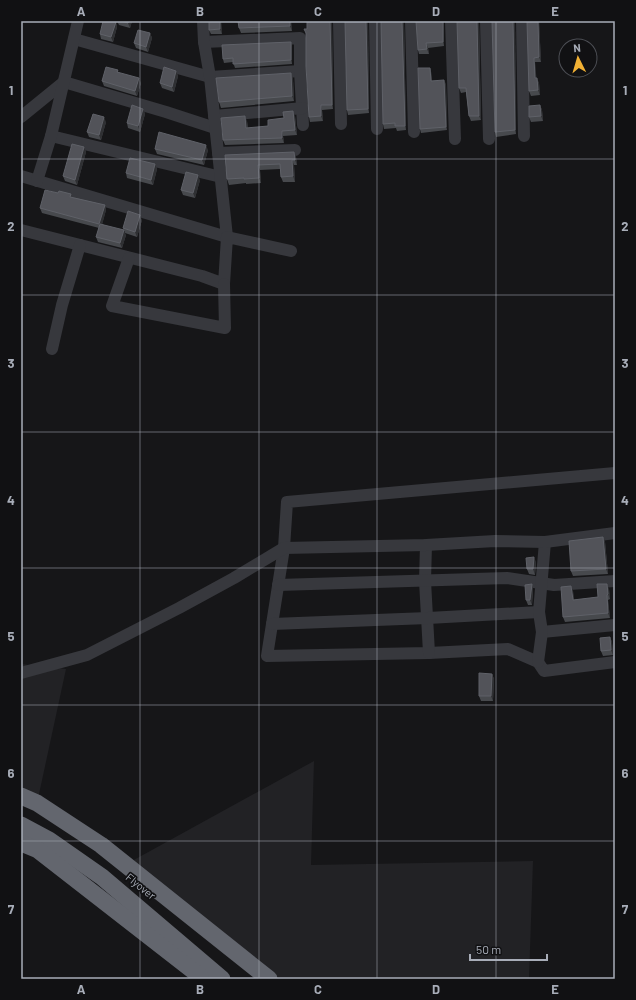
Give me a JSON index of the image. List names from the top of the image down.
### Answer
{
  "streets": {
    "highway": ["Flyover"]
  },
  "scale_bar": "50 m",
  "north": "top",
  "grid": {
    "columns": [
      "A",
      "B",
      "C",
      "D",
      "E"
    ],
    "rows": [
      "1",
      "2",
      "3",
      "4",
      "5",
      "6",
      "7"
    ]
  }
}
